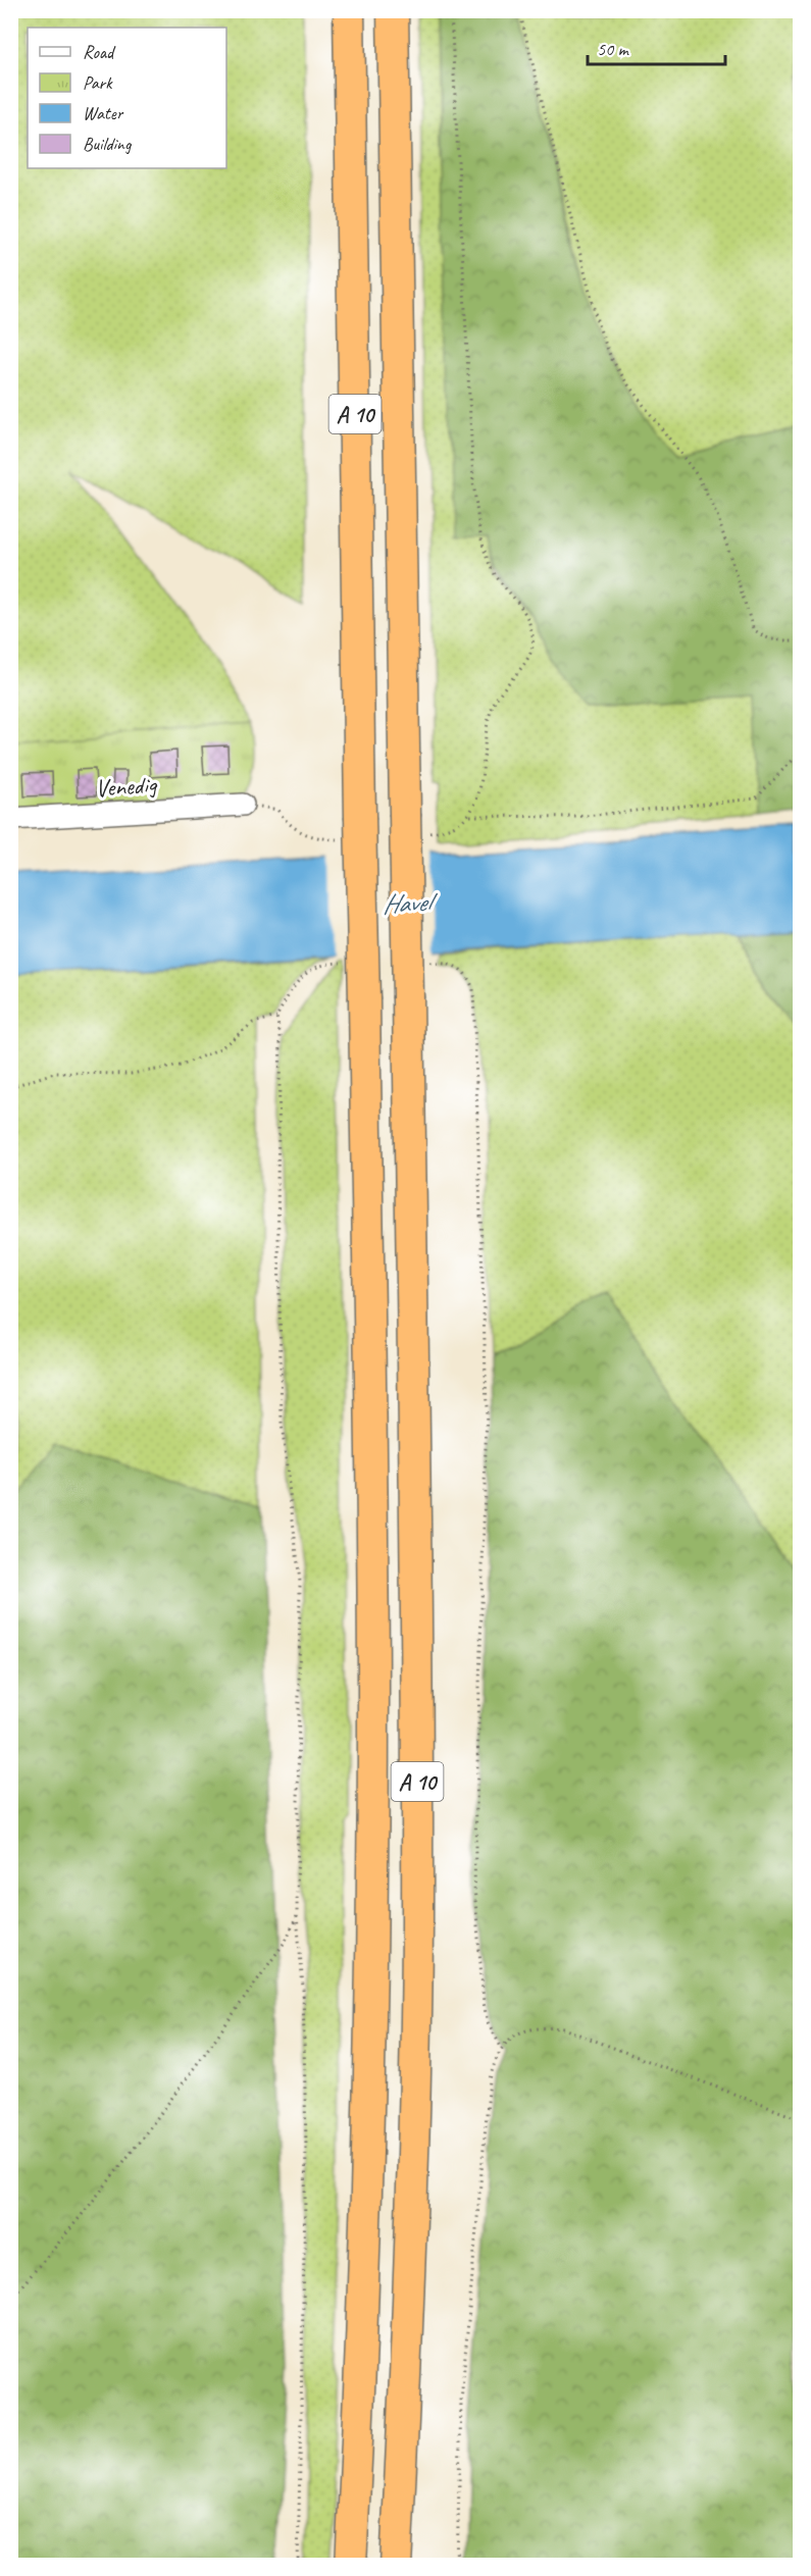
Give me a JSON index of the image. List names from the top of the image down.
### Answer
{
  "streets": {
    "highway": ["A 10"],
    "street": ["Venedig"]
  },
  "water": ["Havel"],
  "legend": [
    "Road",
    "Park",
    "Water",
    "Building"
  ],
  "scale_bar": "50 m"
}
